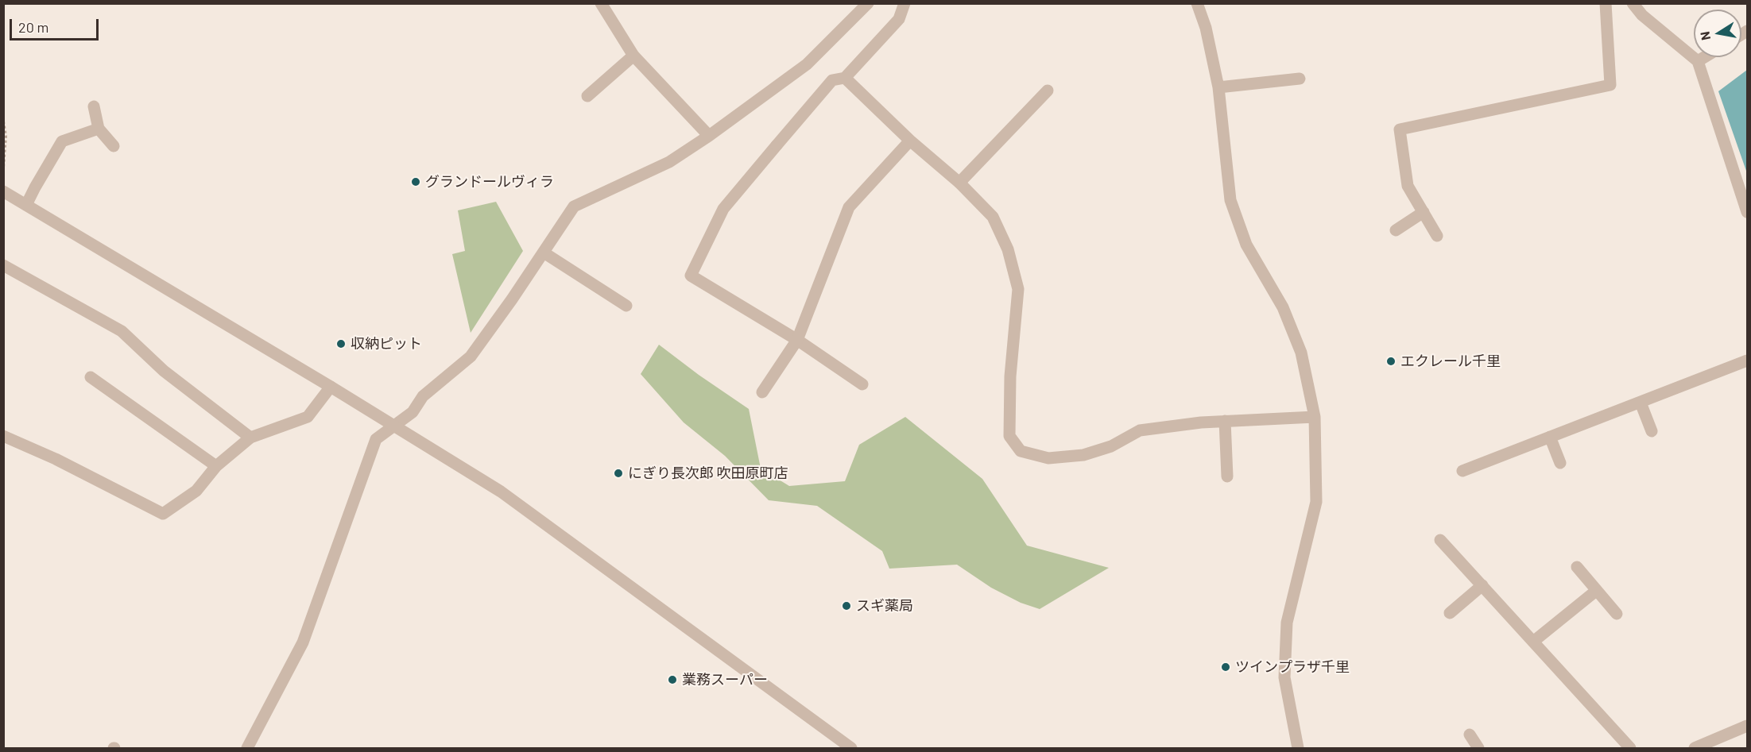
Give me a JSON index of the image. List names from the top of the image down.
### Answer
{
  "places": [
    "グランドールヴィラ",
    "収納ピット",
    "エクレール千里",
    "にぎり長次郎 吹田原町店",
    "スギ薬局",
    "ツインプラザ千里",
    "業務スーパー"
  ],
  "scale_bar": "20 m",
  "north": "left"
}
